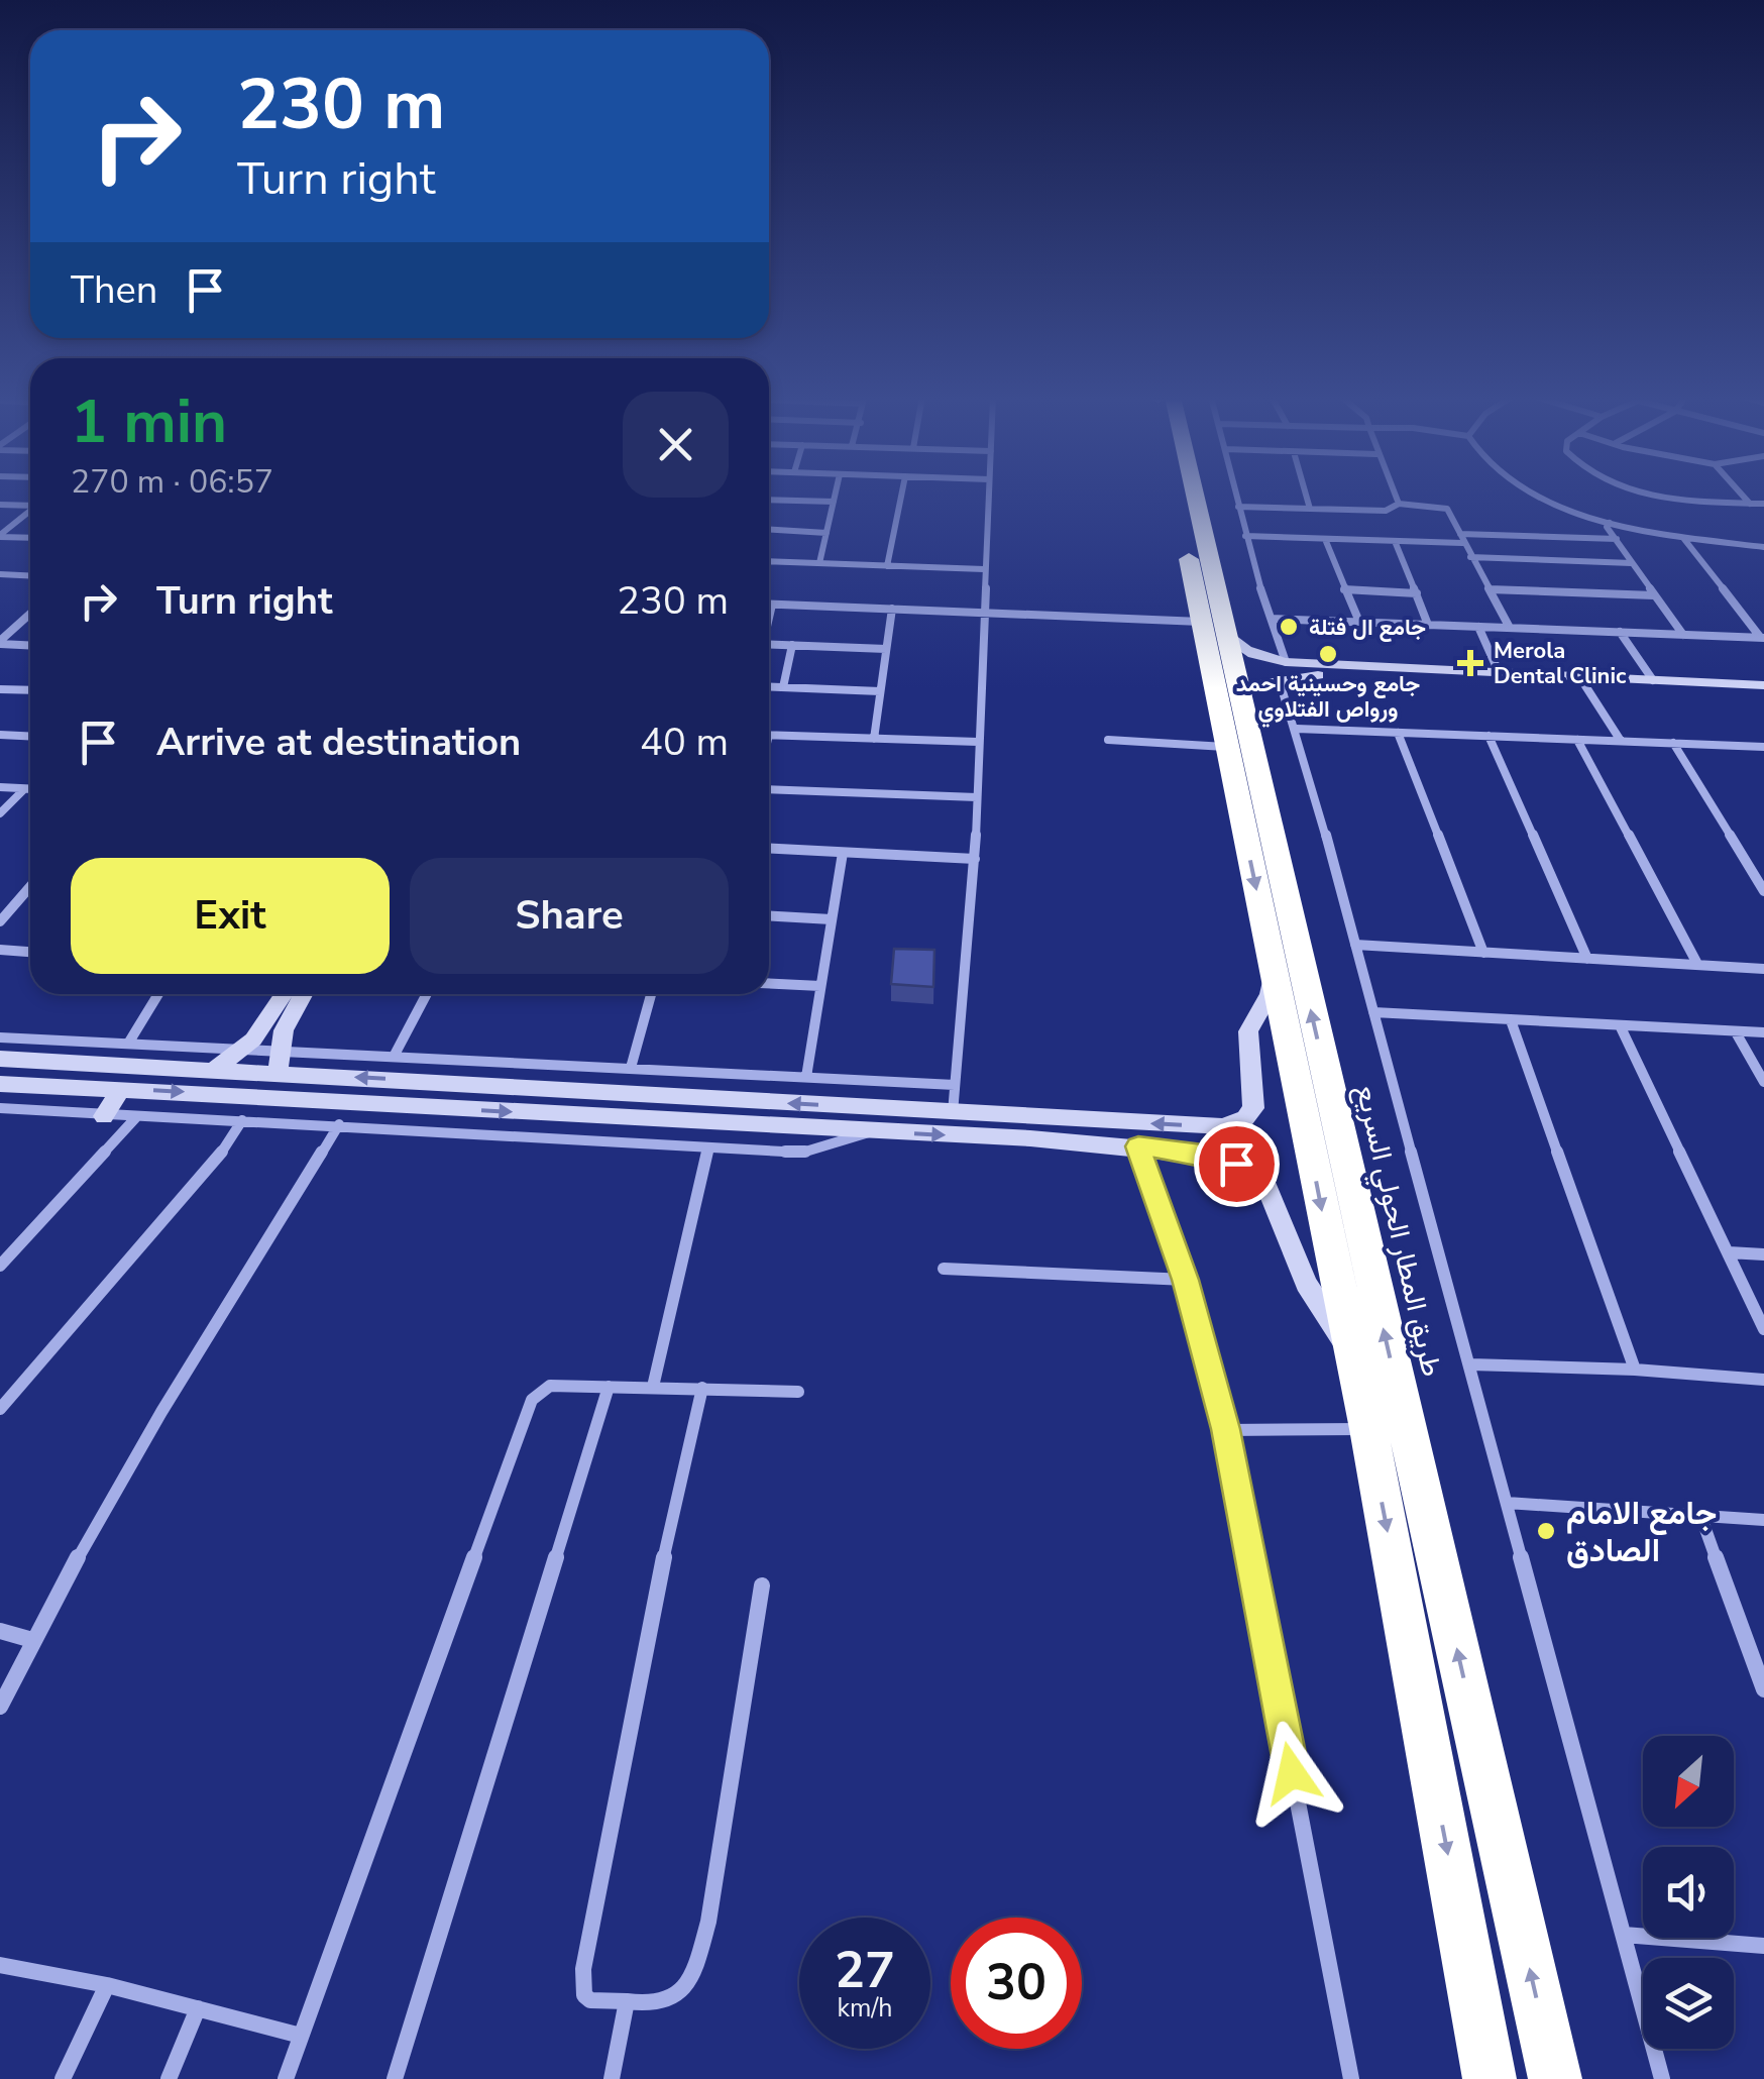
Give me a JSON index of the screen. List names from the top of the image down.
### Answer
{
  "streets": {
    "highway": ["طريق المطار الحولي السريع"]
  },
  "places": {
    "other": ["جامع ال فتلة", "جامع وحسينية احمد ورواص الفتلاوي", "جامع الامام الصادق"],
    "health": ["Merola Dental Clinic"]
  },
  "north": "bottom left",
  "page": {
    "turn": ["230 m", "Turn right"],
    "then": "Then",
    "heading": ["1 min", "270 m · 06:57"],
    "list": [
      {
        "name": "Turn right",
        "value": "230 m"
      },
      {
        "name": "Arrive at destination",
        "value": "40 m"
      }
    ],
    "buttons": ["Exit", "Share"],
    "speed": "27 km/h",
    "limit": "30"
  }
}
